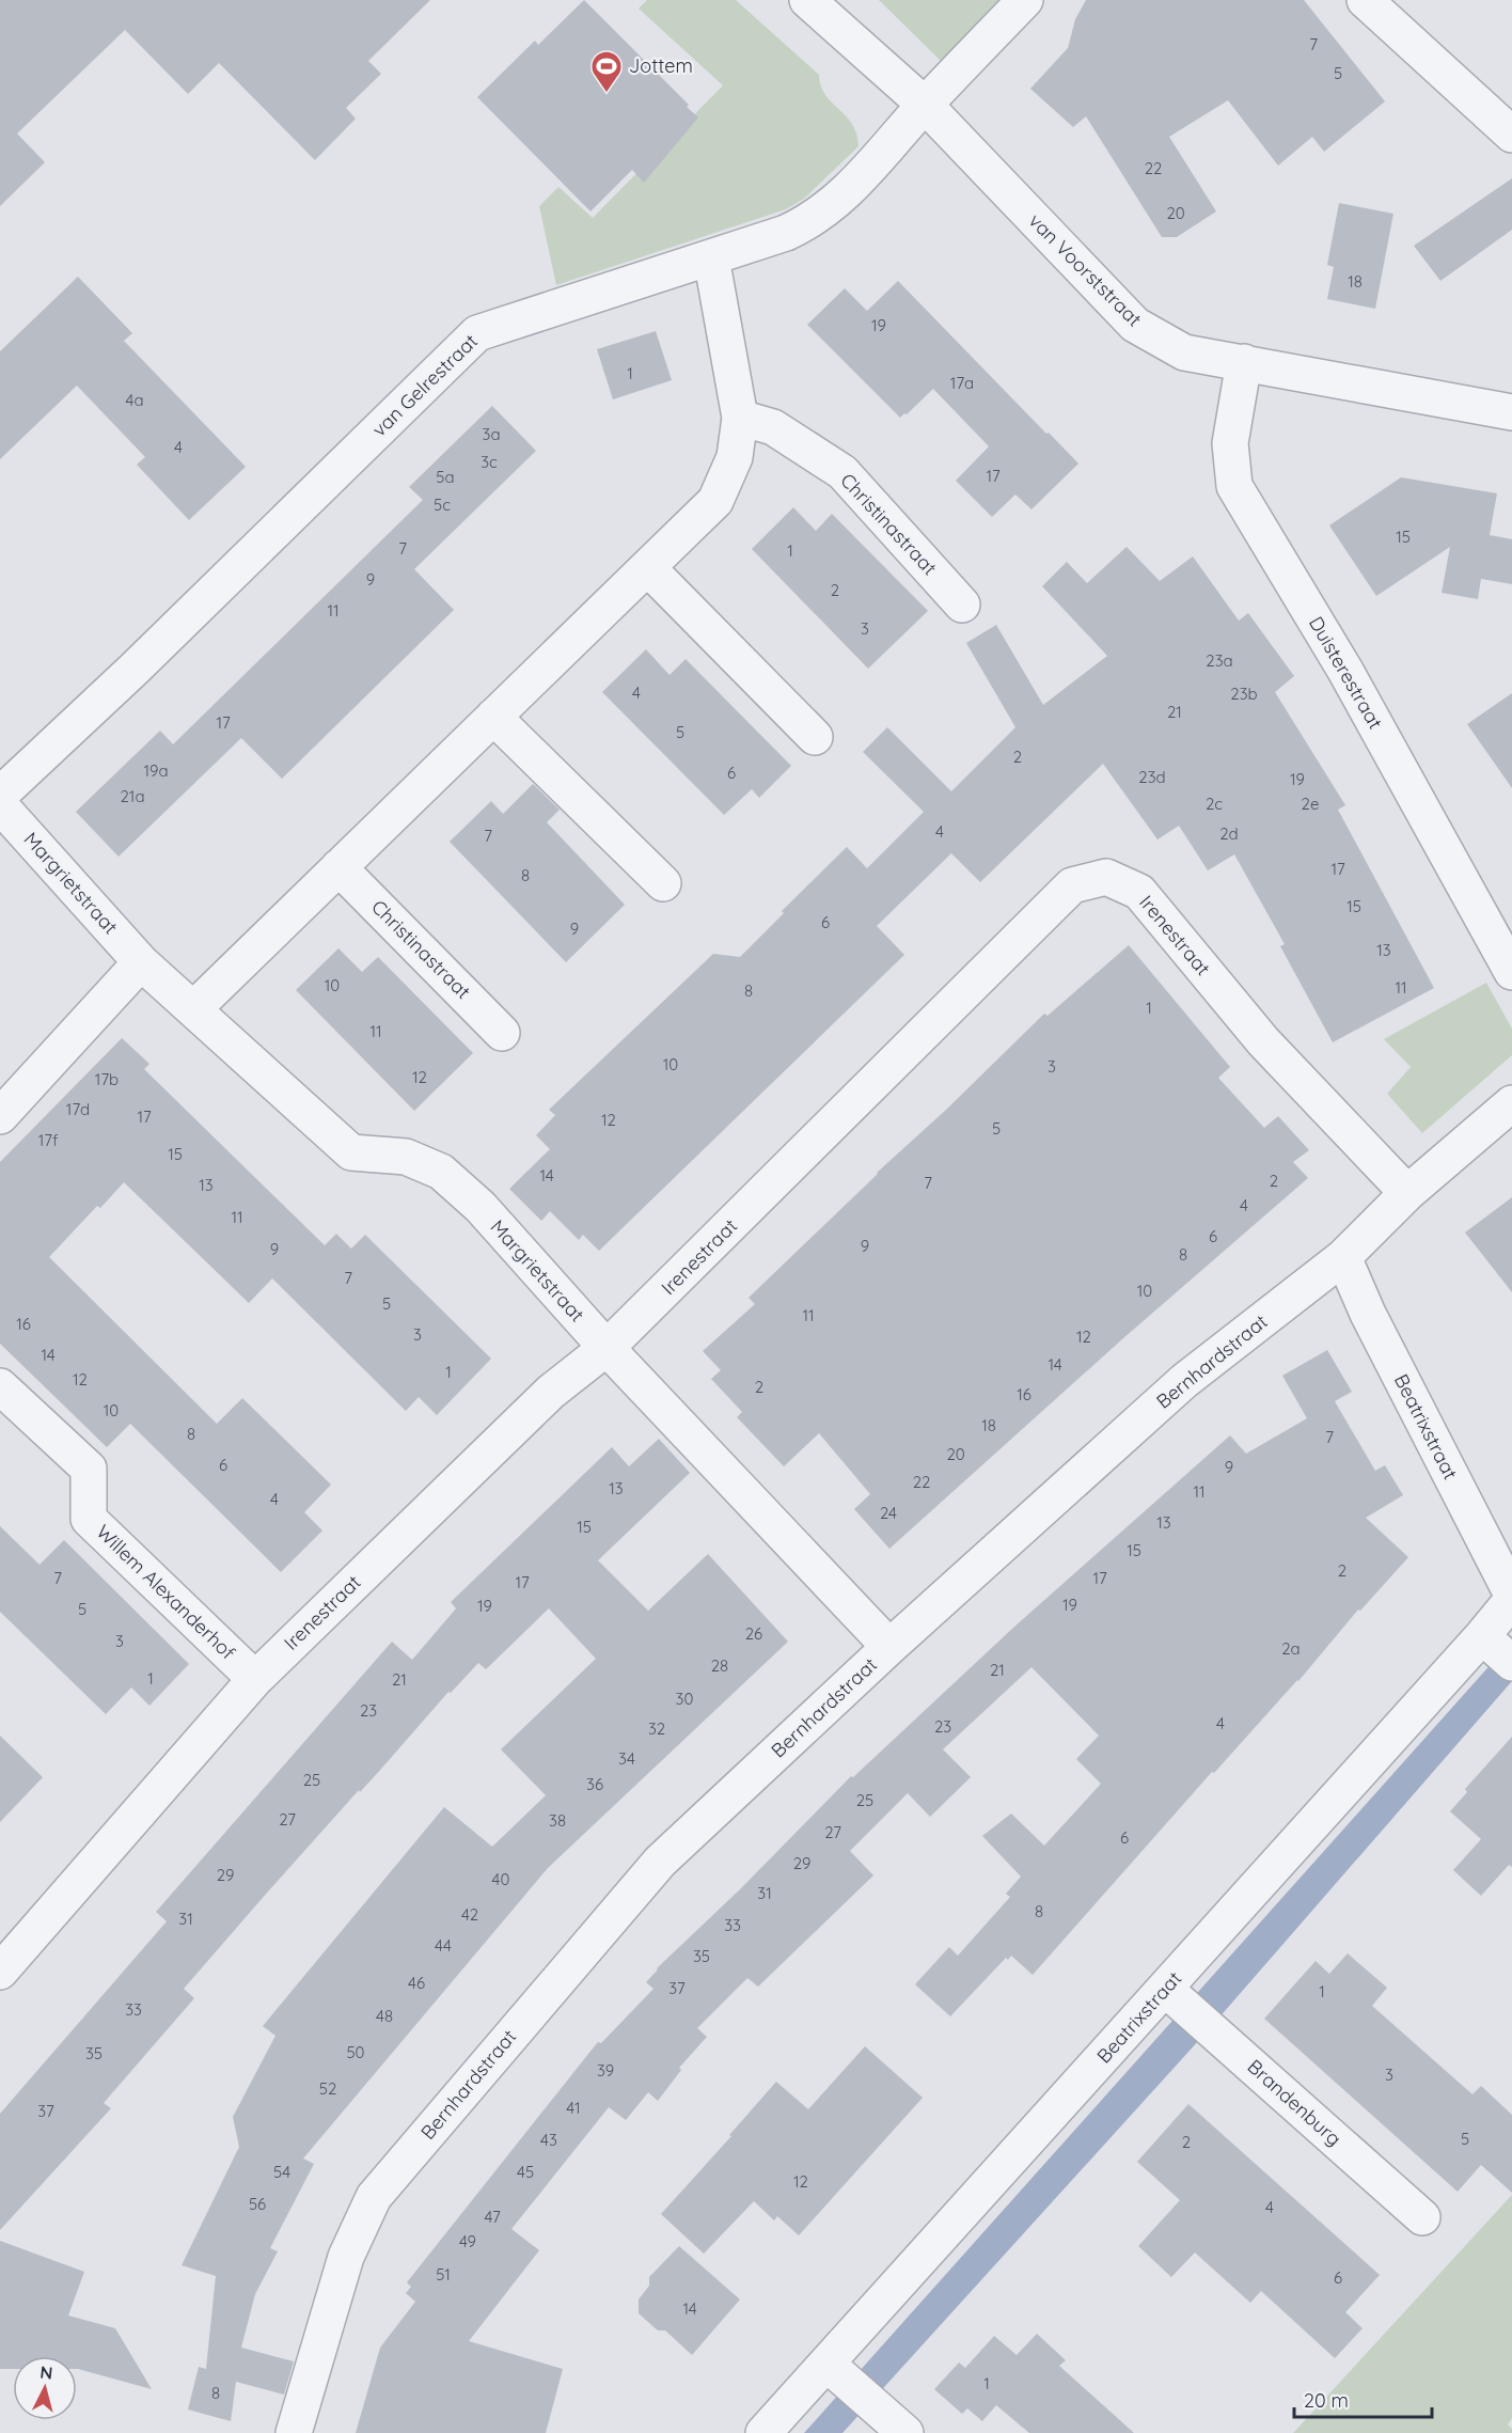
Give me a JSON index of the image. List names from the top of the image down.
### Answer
{
  "streets": {
    "street": [
      "van Voorststraat",
      "van Gelrestraat",
      "Christinastraat",
      "Duisterestraat",
      "Margrietstraat",
      "Irenestraat",
      "Bernhardstraat",
      "Beatrixstraat",
      "Willem Alexanderhof",
      "Brandenburg"
    ]
  },
  "crossings": [
    ["van Voorststraat", "van Gelrestraat"],
    ["van Voorststraat", "Duisterestraat"],
    ["Margrietstraat", "Irenestraat"],
    ["Margrietstraat", "Bernhardstraat"],
    ["Irenestraat", "Bernhardstraat"],
    ["Irenestraat", "Willem Alexanderhof"],
    ["Bernhardstraat", "Beatrixstraat"],
    ["Beatrixstraat", "Brandenburg"]
  ],
  "places": {
    "sports": ["Jottem"]
  },
  "house_numbers": [
    "7",
    "5",
    "22",
    "20",
    "18",
    "19",
    "1",
    "17a",
    "4a",
    "3a",
    "4",
    "3c",
    "17",
    "5a",
    "5c",
    "15",
    "7",
    "1",
    "9",
    "2",
    "11",
    "3",
    "23a",
    "4",
    "23b",
    "21",
    "17",
    "5",
    "2",
    "19a",
    "6",
    "23d",
    "19",
    "21a",
    "2c",
    "2e",
    "4",
    "2d",
    "7",
    "17",
    "8",
    "15",
    "6",
    "9",
    "13",
    "10",
    "11",
    "8",
    "1",
    "11",
    "10",
    "3",
    "12",
    "17b",
    "17d",
    "17",
    "12",
    "5",
    "17f",
    "15",
    "14",
    "2",
    "7",
    "13",
    "4",
    "11",
    "6",
    "9",
    "9",
    "8",
    "7",
    "10",
    "5",
    "11",
    "16",
    "3",
    "12",
    "14",
    "14",
    "1",
    "12",
    "2",
    "16",
    "10",
    "18",
    "8",
    "7",
    "20",
    "6",
    "9",
    "22",
    "13",
    "11",
    "4",
    "24",
    "13",
    "15",
    "15",
    "2",
    "7",
    "17",
    "17",
    "19",
    "19",
    "5",
    "26",
    "3",
    "2a",
    "28",
    "21",
    "1",
    "21",
    "30",
    "23",
    "4",
    "23",
    "32",
    "34",
    "25",
    "36",
    "25",
    "27",
    "38",
    "27",
    "6",
    "29",
    "29",
    "40",
    "31",
    "8",
    "42",
    "31",
    "33",
    "44",
    "35",
    "46",
    "37",
    "1",
    "33",
    "48",
    "50",
    "35",
    "39",
    "3",
    "52",
    "41",
    "37",
    "5",
    "43",
    "2",
    "54",
    "45",
    "12",
    "56",
    "4",
    "47",
    "49",
    "51",
    "6",
    "14",
    "1",
    "8"
  ],
  "scale_bar": "20 m",
  "north": "top"
}
